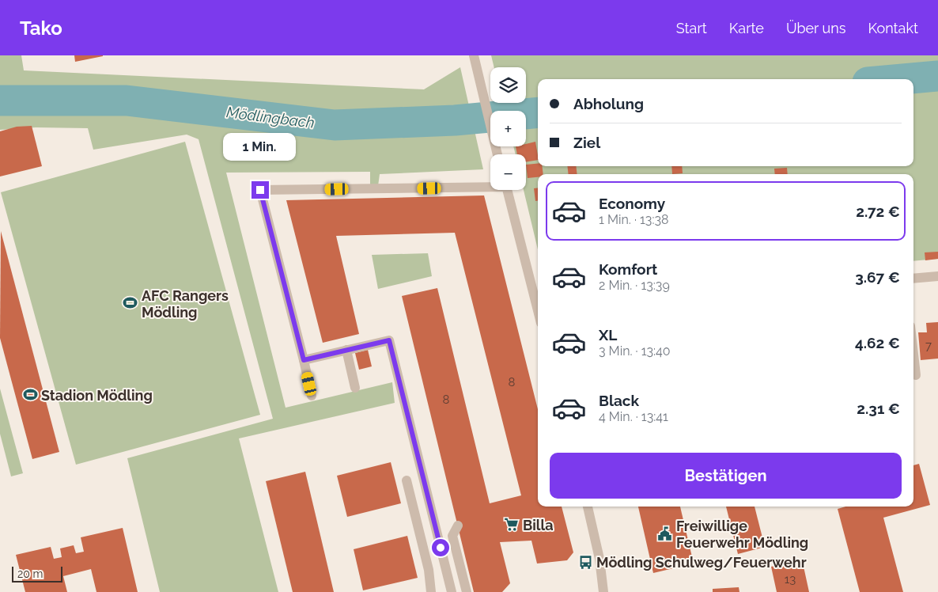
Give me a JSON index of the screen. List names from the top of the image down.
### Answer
{
  "water": ["Mödlingbach"],
  "places": {
    "sports": ["AFC Rangers Mödling", "Stadion Mödling"],
    "supermarket": ["Billa"],
    "public building": ["Freiwillige Feuerwehr Mödling"],
    "bus stop": ["Mödling Schulweg/Feuerwehr"]
  },
  "house_numbers": [
    "7",
    "8",
    "8",
    "13"
  ],
  "scale_bar": "20 m",
  "page": {
    "header": "Tako",
    "nav": [
      "Start",
      "Karte",
      "Über uns",
      "Kontakt"
    ],
    "map_buttons": ["+", "−"],
    "banner": ["Abholung", "Ziel"],
    "bubble": "1 Min.",
    "list": [
      {
        "name": "Economy",
        "note": "1 Min. · 13:38",
        "value": "2.72 €"
      },
      {
        "name": "Komfort",
        "note": "2 Min. · 13:39",
        "value": "3.67 €"
      },
      {
        "name": "XL",
        "note": "3 Min. · 13:40",
        "value": "4.62 €"
      },
      {
        "name": "Black",
        "note": "4 Min. · 13:41",
        "value": "2.31 €"
      }
    ],
    "buttons": "Bestätigen",
    "scale": "20 m"
  }
}
